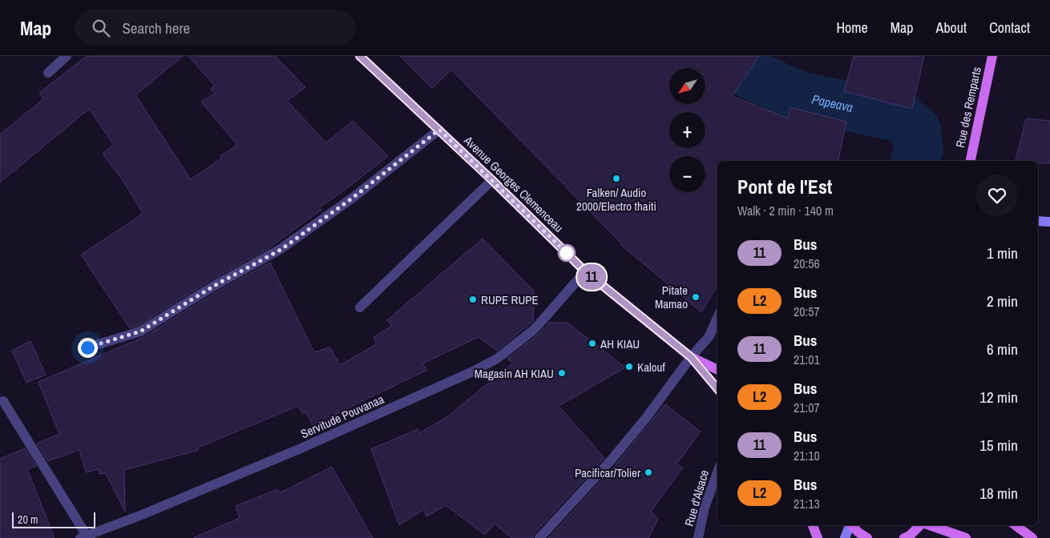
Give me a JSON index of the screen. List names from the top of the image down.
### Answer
{
  "streets": {
    "main road": ["Rue des Remparts", "Avenue Georges Clemenceau"],
    "street": ["Servitude Pouvanaa", "Rue d'Alsace"]
  },
  "crossings": [
    ["Avenue Georges Clemenceau", "Servitude Pouvanaa"]
  ],
  "water": ["Papeava"],
  "places": [
    "Falken/ Audio 2000/Electro thaiti",
    "Pitate Mamao",
    "RUPE RUPE",
    "AH KIAU",
    "Kalouf",
    "Magasin AH KIAU",
    "Pacificar/Tolier"
  ],
  "lines": ["bus line 11"],
  "scale_bar": "20 m",
  "north": "bottom left",
  "page": {
    "header": "Map",
    "search": "Search here",
    "nav": [
      "Home",
      "Map",
      "About",
      "Contact"
    ],
    "on_map": "11",
    "map_buttons": ["+", "−"],
    "heading": ["Pont de l'Est", "Walk · 2 min · 140 m"],
    "list": [
      {
        "mark": "11",
        "name": "Bus",
        "note": "20:56",
        "value": "1 min"
      },
      {
        "mark": "L2",
        "name": "Bus",
        "note": "20:57",
        "value": "2 min"
      },
      {
        "mark": "11",
        "name": "Bus",
        "note": "21:01",
        "value": "6 min"
      },
      {
        "mark": "L2",
        "name": "Bus",
        "note": "21:07",
        "value": "12 min"
      },
      {
        "mark": "11",
        "name": "Bus",
        "note": "21:10",
        "value": "15 min"
      },
      {
        "mark": "L2",
        "name": "Bus",
        "note": "21:13",
        "value": "18 min"
      }
    ],
    "scale": "20 m"
  }
}
